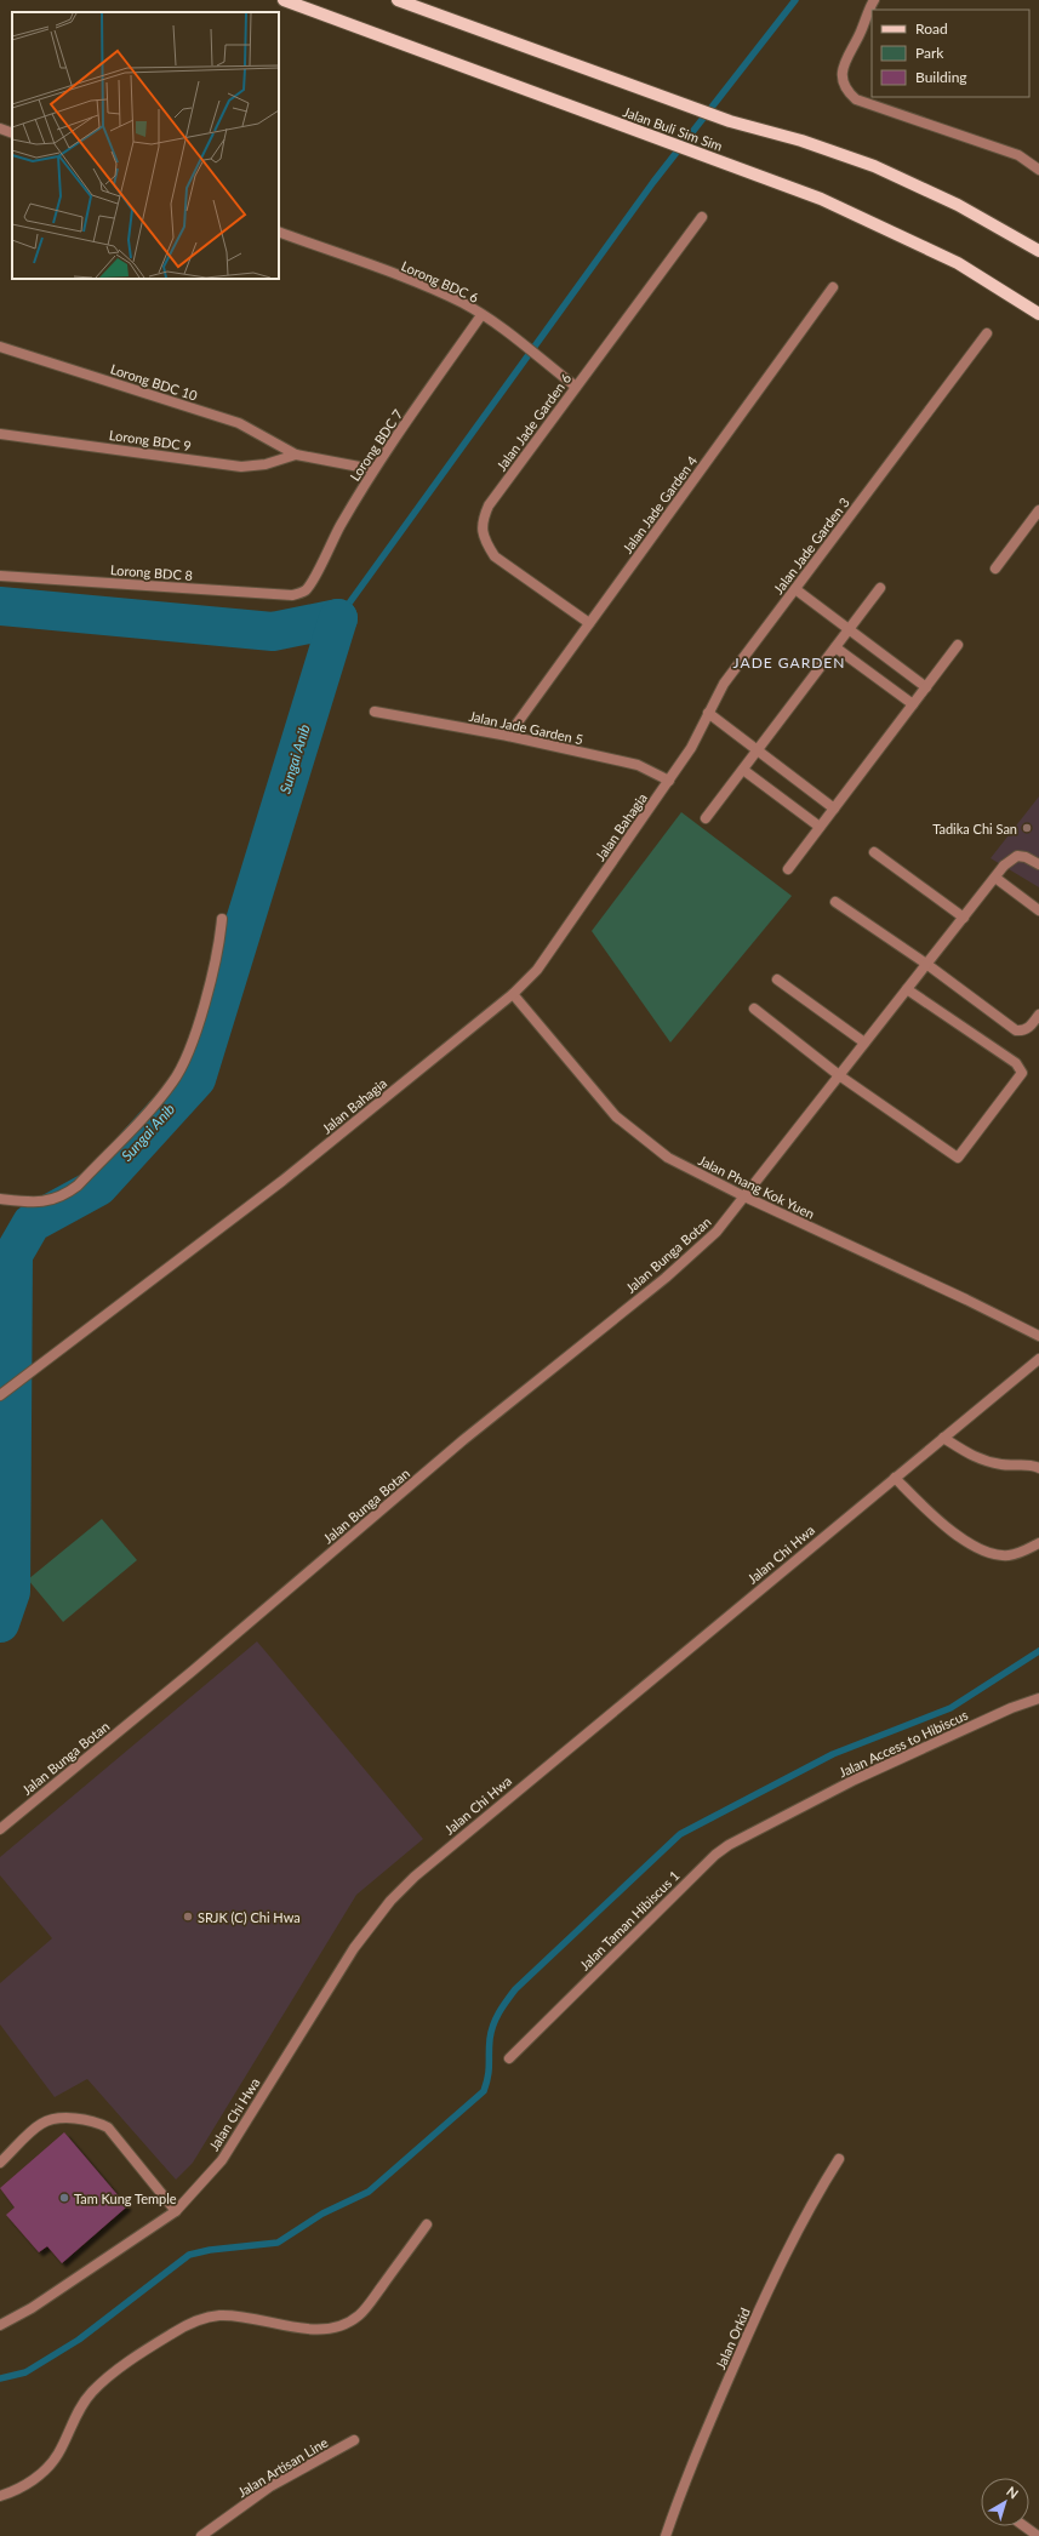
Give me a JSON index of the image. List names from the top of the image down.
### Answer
{
  "streets": {
    "main road": ["Jalan Buli Sim Sim"],
    "street": [
      "Lorong BDC 6",
      "Lorong BDC 10",
      "Jalan Jade Garden 6",
      "Lorong BDC 9",
      "Lorong BDC 7",
      "Jalan Jade Garden 4",
      "Jalan Jade Garden 3",
      "Lorong BDC 8",
      "Jalan Jade Garden 5",
      "Jalan Bahagia",
      "Jalan Phang Kok Yuen",
      "Jalan Bunga Botan",
      "Jalan Chi Hwa",
      "Jalan Access to Hibiscus",
      "Jalan Taman Hibiscus 1",
      "Jalan Orkid",
      "Jalan Artisan Line"
    ]
  },
  "crossings": [
    ["Lorong BDC 6", "Jalan Jade Garden 6"],
    ["Lorong BDC 6", "Lorong BDC 7"],
    ["Lorong BDC 10", "Lorong BDC 9"],
    ["Jalan Jade Garden 6", "Jalan Jade Garden 4"],
    ["Lorong BDC 7", "Lorong BDC 8"],
    ["Jalan Jade Garden 4", "Jalan Jade Garden 5"],
    ["Jalan Jade Garden 3", "Jalan Jade Garden 5"],
    ["Jalan Jade Garden 3", "Jalan Bahagia"],
    ["Jalan Jade Garden 5", "Jalan Bahagia"],
    ["Jalan Bahagia", "Jalan Phang Kok Yuen"],
    ["Jalan Phang Kok Yuen", "Jalan Bunga Botan"],
    ["Jalan Access to Hibiscus", "Jalan Taman Hibiscus 1"]
  ],
  "districts": ["JADE GARDEN"],
  "water": ["Sungai Anib"],
  "places": ["Tadika Chi San", "SRJK (C) Chi Hwa", "Tam Kung Temple"],
  "legend": ["Road", "Park", "Building"],
  "north": "top right"
}
